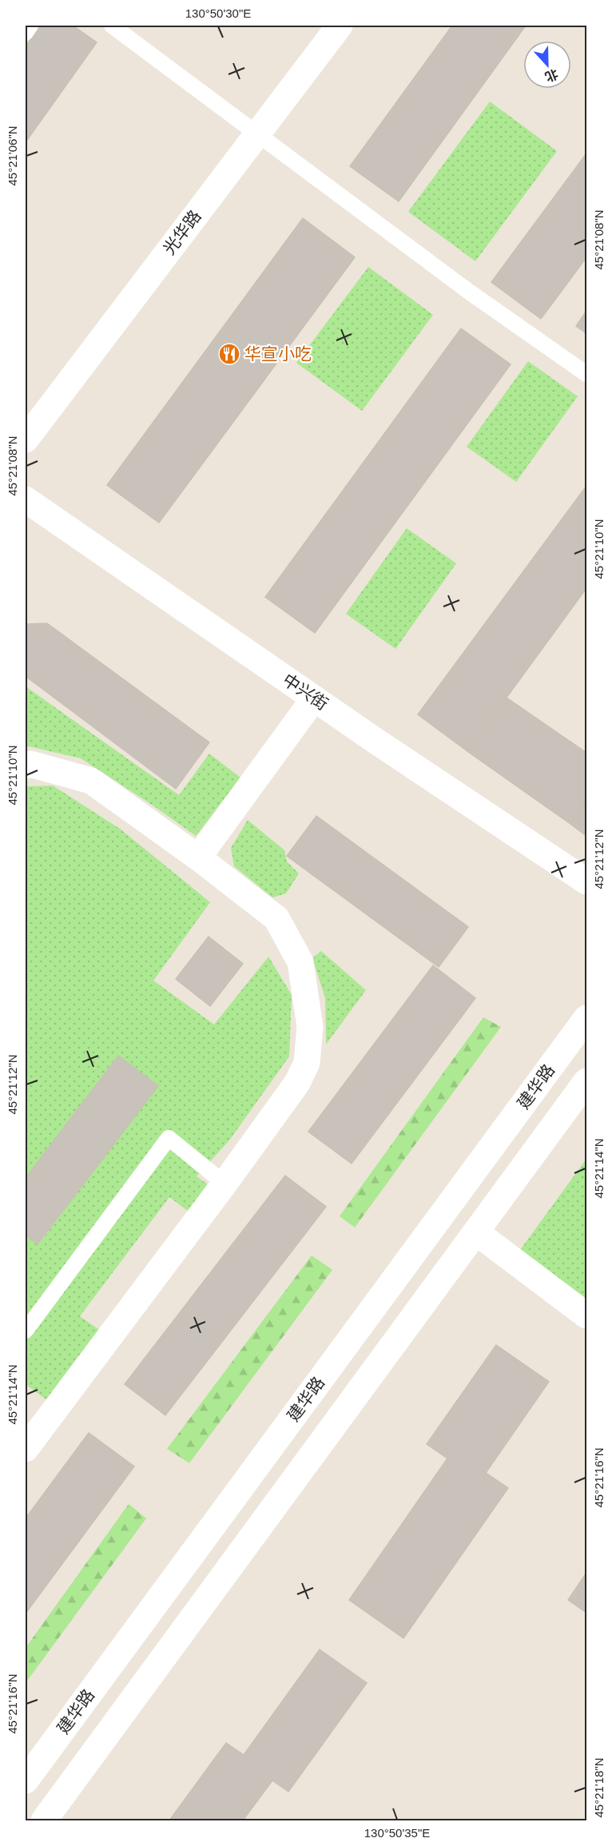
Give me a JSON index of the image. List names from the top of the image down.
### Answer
{
  "streets": {
    "street": ["光华路", "中兴街", "建华路"]
  },
  "places": {
    "restaurant": ["华宣小吃"]
  },
  "north": "bottom",
  "coordinates": [
    "130°50'30\"E",
    "45°21'06\"N",
    "45°21'08\"N",
    "45°21'10\"N",
    "45°21'12\"N",
    "45°21'14\"N",
    "45°21'16\"N",
    "45°21'18\"N",
    "130°50'35\"E"
  ]
}
